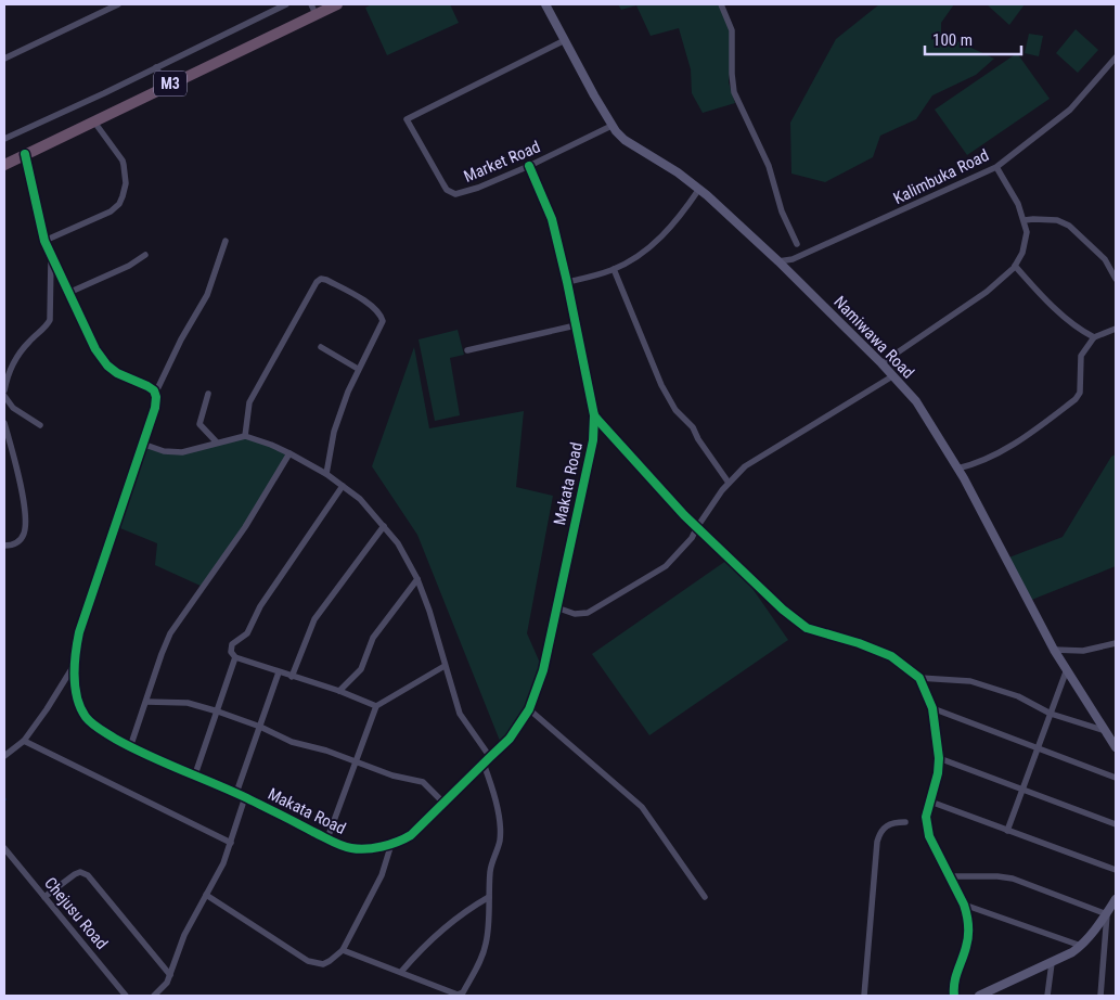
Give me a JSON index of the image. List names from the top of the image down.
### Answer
{
  "streets": {
    "highway": ["M3"],
    "street": [
      "Market Road",
      "Kalimbuka Road",
      "Namiwawa Road",
      "Makata Road",
      "Chejusu Road"
    ]
  },
  "crossings": [
    ["Market Road", "Namiwawa Road"],
    ["Market Road", "Makata Road"],
    ["Kalimbuka Road", "Namiwawa Road"]
  ],
  "scale_bar": "100 m"
}
